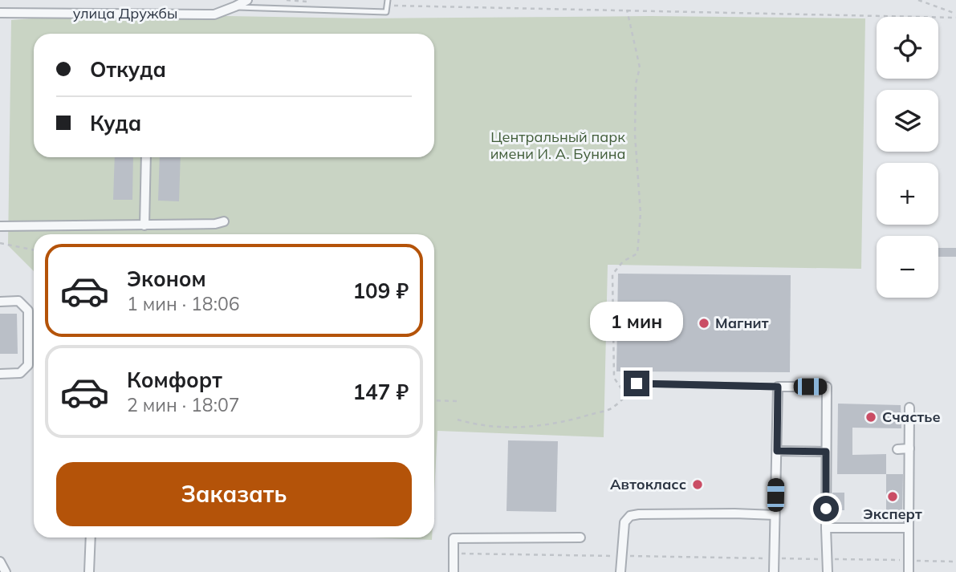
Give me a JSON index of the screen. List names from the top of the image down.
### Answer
{
  "streets": {
    "street": ["улица Дружбы"]
  },
  "parks": ["Центральный парк имени И. А. Бунина"],
  "places": [
    "Магнит",
    "Счастье",
    "Автокласс",
    "Эксперт"
  ],
  "page": {
    "map_buttons": ["+", "−"],
    "banner": ["Откуда", "Куда"],
    "list": [
      {
        "name": "Эконом",
        "note": "1 мин · 18:06",
        "value": "109 ₽"
      },
      {
        "name": "Комфорт",
        "note": "2 мин · 18:07",
        "value": "147 ₽"
      }
    ],
    "bubble": "1 мин",
    "buttons": "Заказать"
  }
}
